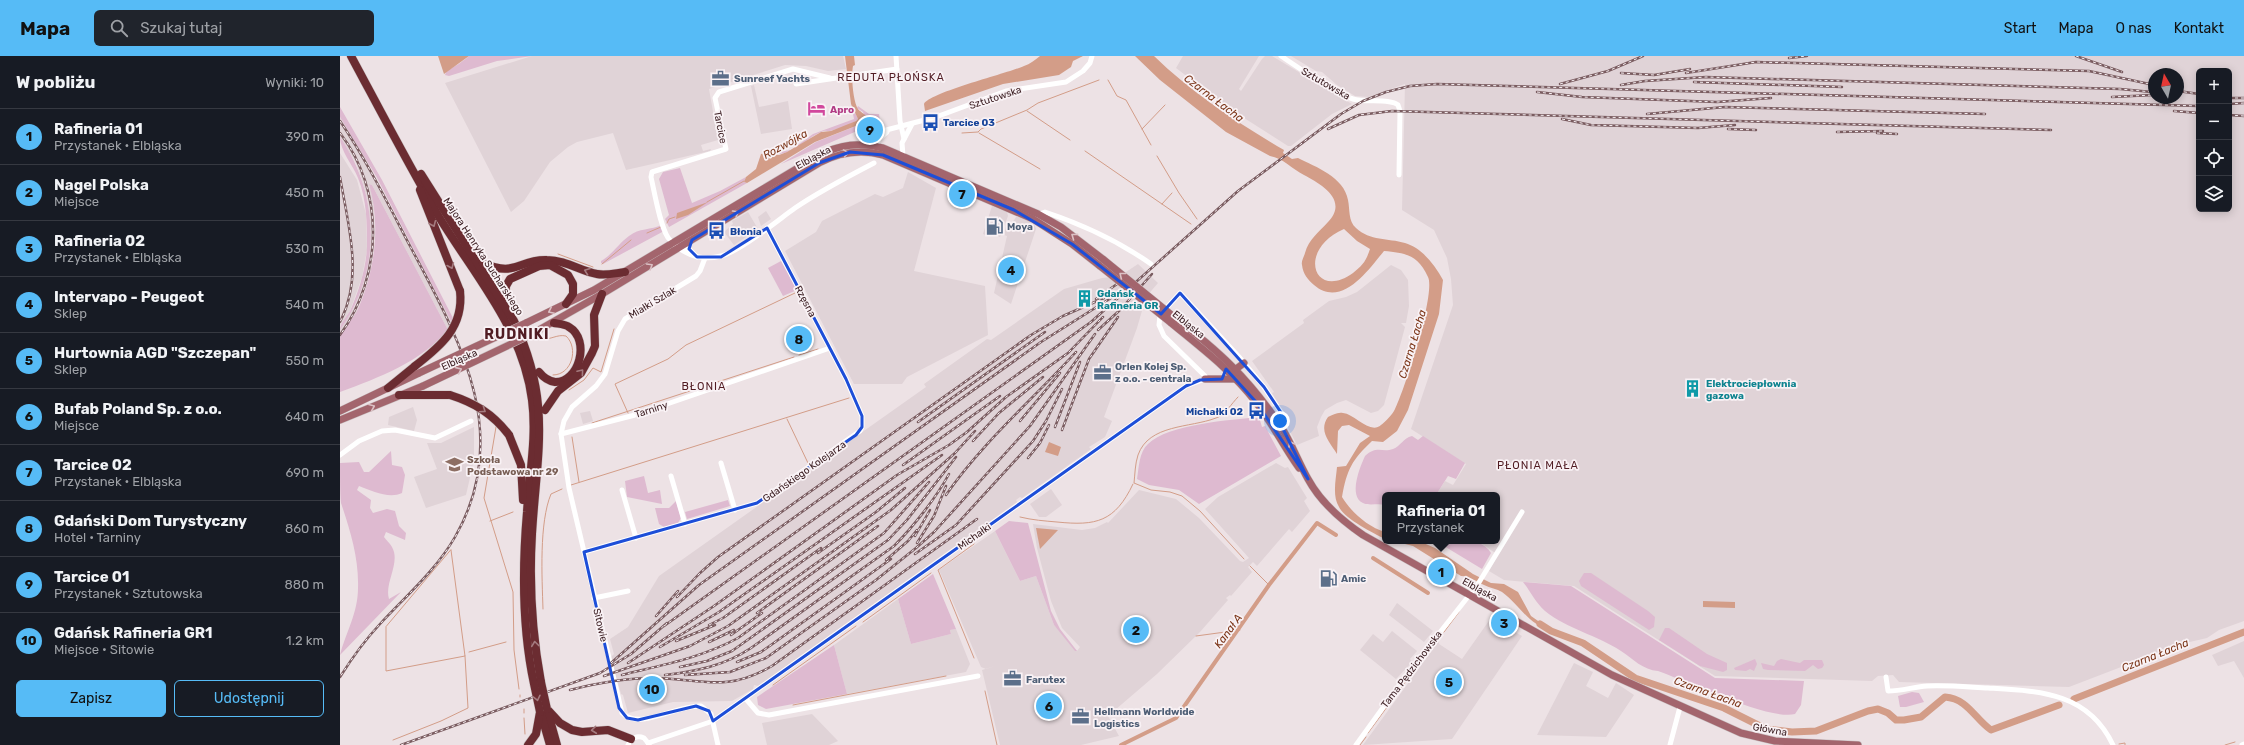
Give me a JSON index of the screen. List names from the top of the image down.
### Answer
{
  "streets": {
    "highway": ["Majora Henryka Sucharskiego"],
    "main road": ["Elbląska", "Główna"],
    "street": [
      "Sztutowska",
      "Tarcice",
      "Rzęsna",
      "Miałki Szlak",
      "Tarniny",
      "Gdańskiego Kolejarza",
      "Michałki",
      "Sitowie",
      "Tama Pędzichowska"
    ]
  },
  "crossings": [
    ["Sztutowska", "Elbląska"],
    ["Tarcice", "Elbląska"],
    ["Elbląska", "Michałki"],
    ["Elbląska", "Tama Pędzichowska"],
    ["Elbląska", "Główna"],
    ["Rzęsna", "Tarniny"],
    ["Rzęsna", "Gdańskiego Kolejarza"],
    ["Miałki Szlak", "Tarniny"],
    ["Miałki Szlak", "Sitowie"],
    ["Tarniny", "Sitowie"],
    ["Gdańskiego Kolejarza", "Sitowie"],
    ["Michałki", "Sitowie"]
  ],
  "districts": [
    "REDUTA PŁOŃSKA",
    "RUDNIKI",
    "BŁONIA",
    "PŁONIA MAŁA"
  ],
  "water": ["Czarna Łacha", "Rozwójka", "Kanał A"],
  "places": {
    "office": [
      "Sunreef Yachts",
      "Orlen Kolej Sp. z o.o. - centrala",
      "Farutex",
      "Hellmann Worldwide Logistics"
    ],
    "hotel": ["Apro"],
    "bus stop": ["Tarcice 03", "Błonia", "Michałki 02"],
    "fuel station": ["Moya", "Amic"],
    "building": ["Gdańsk Rafineria GR", "Elektrociepłownia gazowa"],
    "school or university": ["Szkoła Podstawowa nr 29"]
  },
  "north": "top",
  "page": {
    "header": "Mapa",
    "search": "Szukaj tutaj",
    "nav": [
      "Start",
      "Mapa",
      "O nas",
      "Kontakt"
    ],
    "heading": ["W pobliżu", "Wyniki: 10"],
    "map_buttons": ["+", "−"],
    "list": [
      {
        "mark": "1",
        "name": "Rafineria 01",
        "note": "Przystanek · Elbląska",
        "value": "390 m"
      },
      {
        "mark": "2",
        "name": "Nagel Polska",
        "note": "Miejsce",
        "value": "450 m"
      },
      {
        "mark": "3",
        "name": "Rafineria 02",
        "note": "Przystanek · Elbląska",
        "value": "530 m"
      },
      {
        "mark": "4",
        "name": "Intervapo - Peugeot",
        "note": "Sklep",
        "value": "540 m"
      },
      {
        "mark": "5",
        "name": "Hurtownia AGD \"Szczepan\"",
        "note": "Sklep",
        "value": "550 m"
      },
      {
        "mark": "6",
        "name": "Bufab Poland Sp. z o.o.",
        "note": "Miejsce",
        "value": "640 m"
      },
      {
        "mark": "7",
        "name": "Tarcice 02",
        "note": "Przystanek · Elbląska",
        "value": "690 m"
      },
      {
        "mark": "8",
        "name": "Gdański Dom Turystyczny",
        "note": "Hotel · Tarniny",
        "value": "860 m"
      },
      {
        "mark": "9",
        "name": "Tarcice 01",
        "note": "Przystanek · Sztutowska",
        "value": "880 m"
      },
      {
        "mark": "10",
        "name": "Gdańsk Rafineria GR1",
        "note": "Miejsce · Sitowie",
        "value": "1.2 km"
      }
    ],
    "pins": [
      "9",
      "7",
      "4",
      "8",
      "1",
      "3",
      "2",
      "5",
      "10",
      "6"
    ],
    "popup": ["Rafineria 01", "Przystanek"],
    "buttons": ["Zapisz", "Udostępnij"]
  }
}
